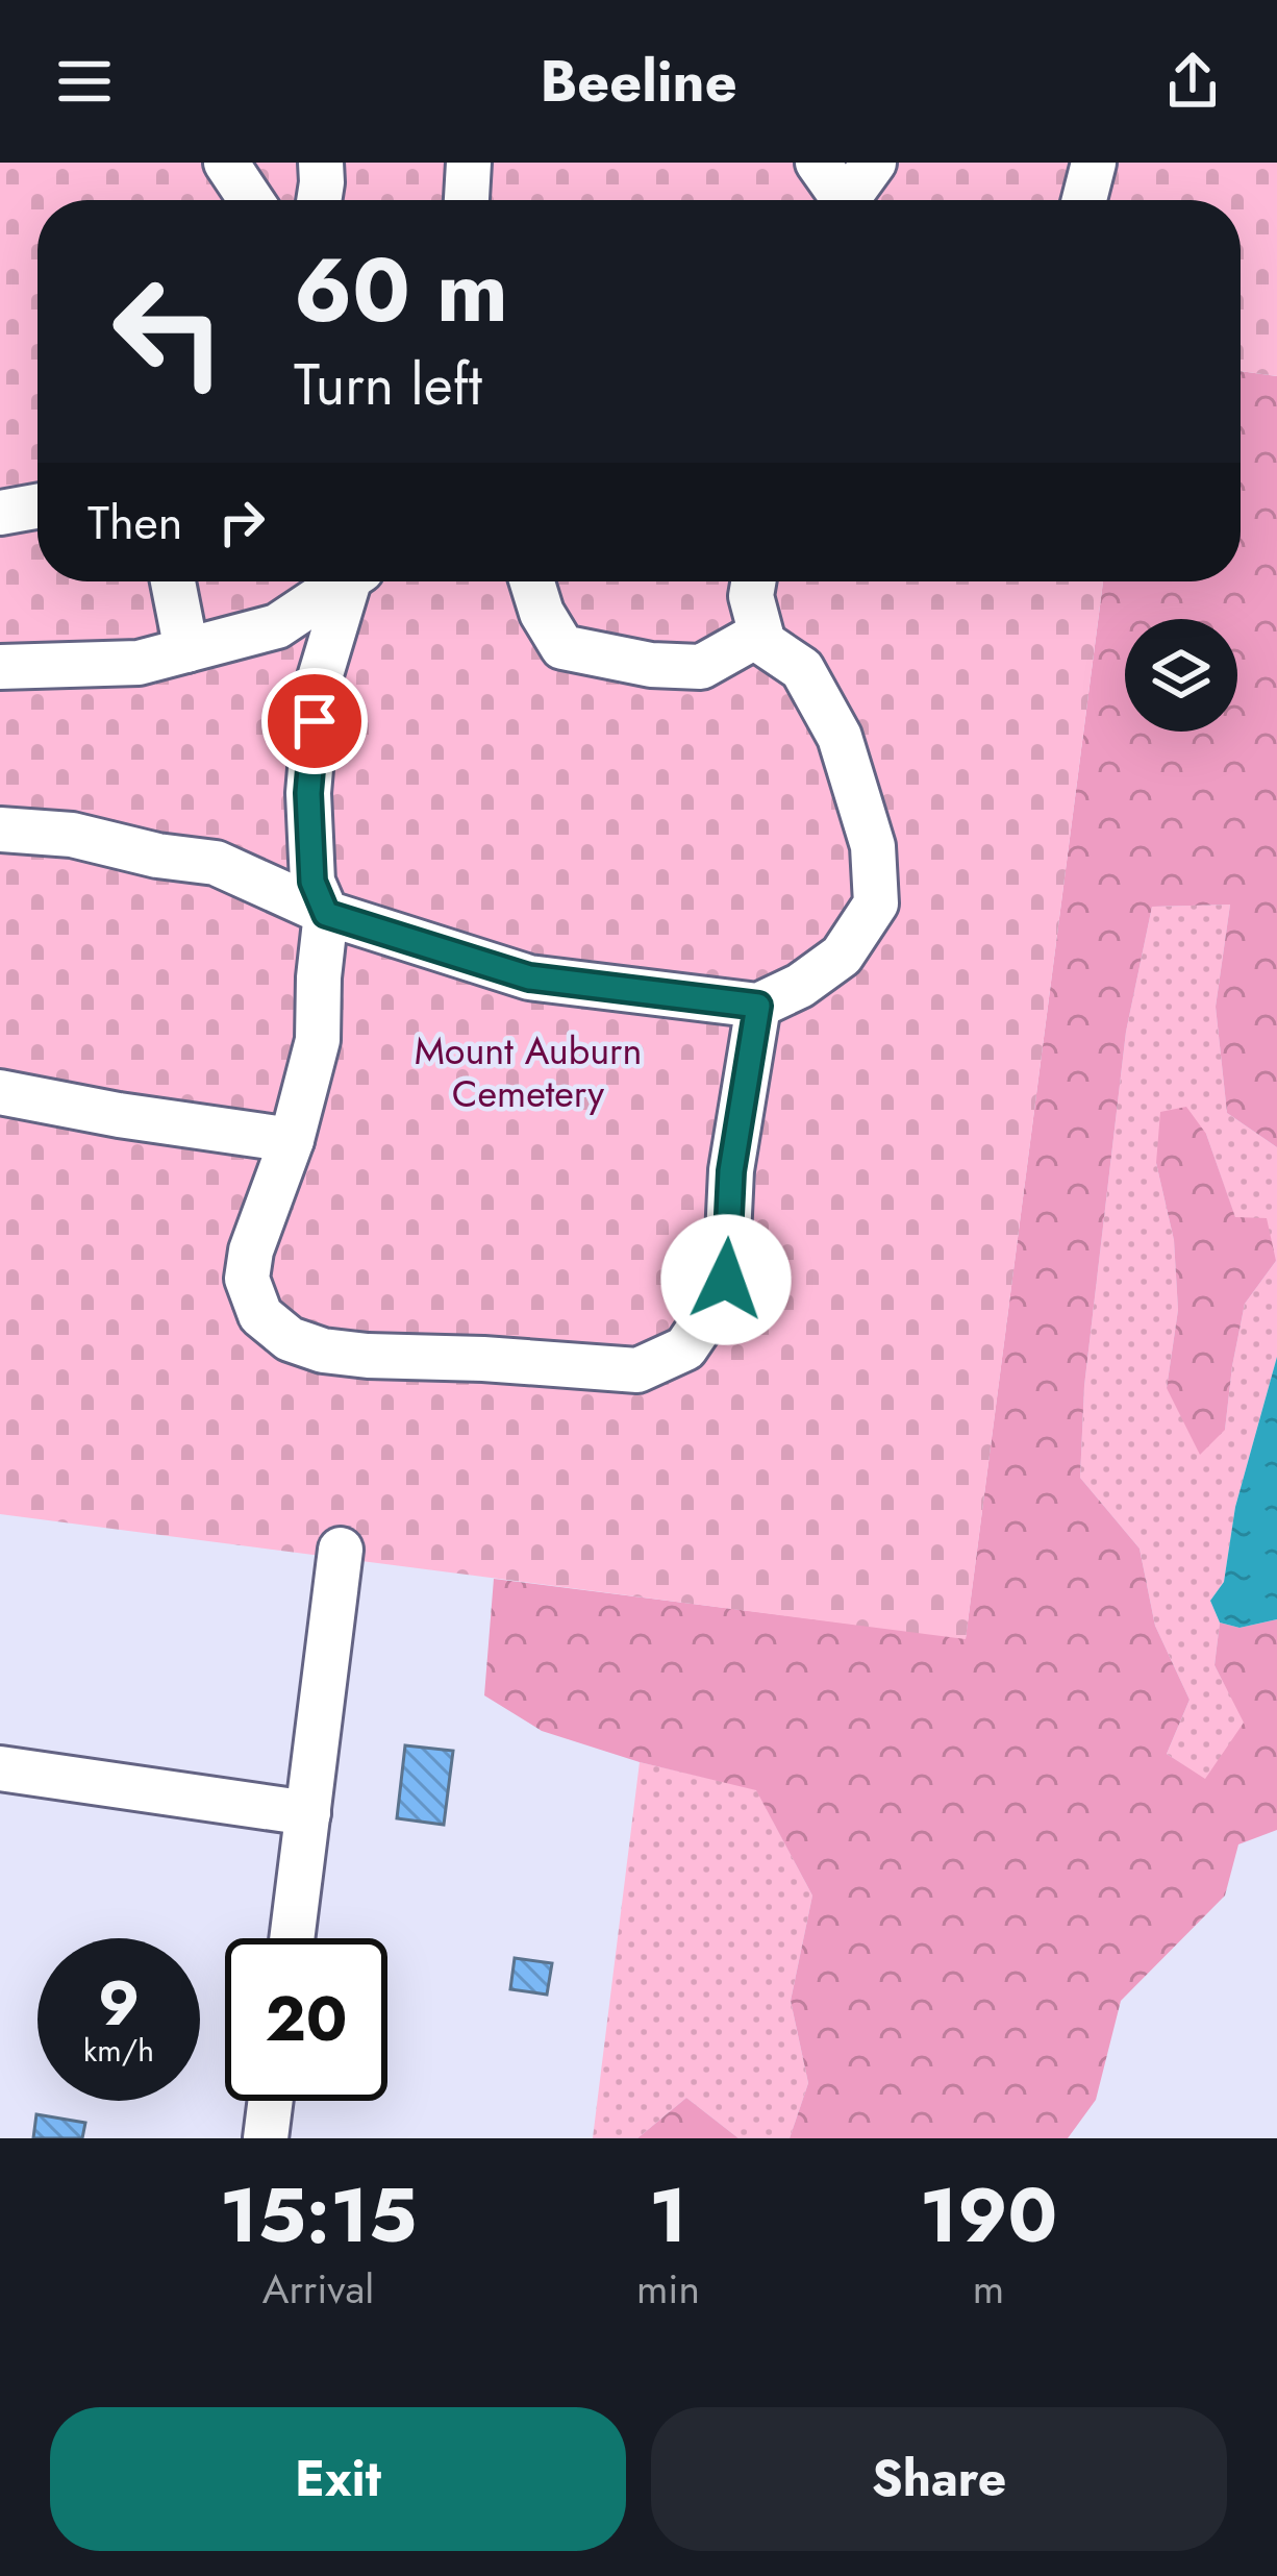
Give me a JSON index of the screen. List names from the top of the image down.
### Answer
{
  "parks": ["Mount Auburn Cemetery"],
  "page": {
    "header": "Beeline",
    "turn": ["60 m", "Turn left"],
    "then": "Then",
    "speed": "9 km/h",
    "limit": "20",
    "eta": [
      "15:15",
      "Arrival",
      "1",
      "min",
      "190",
      "m"
    ],
    "buttons": ["Exit", "Share"]
  }
}
